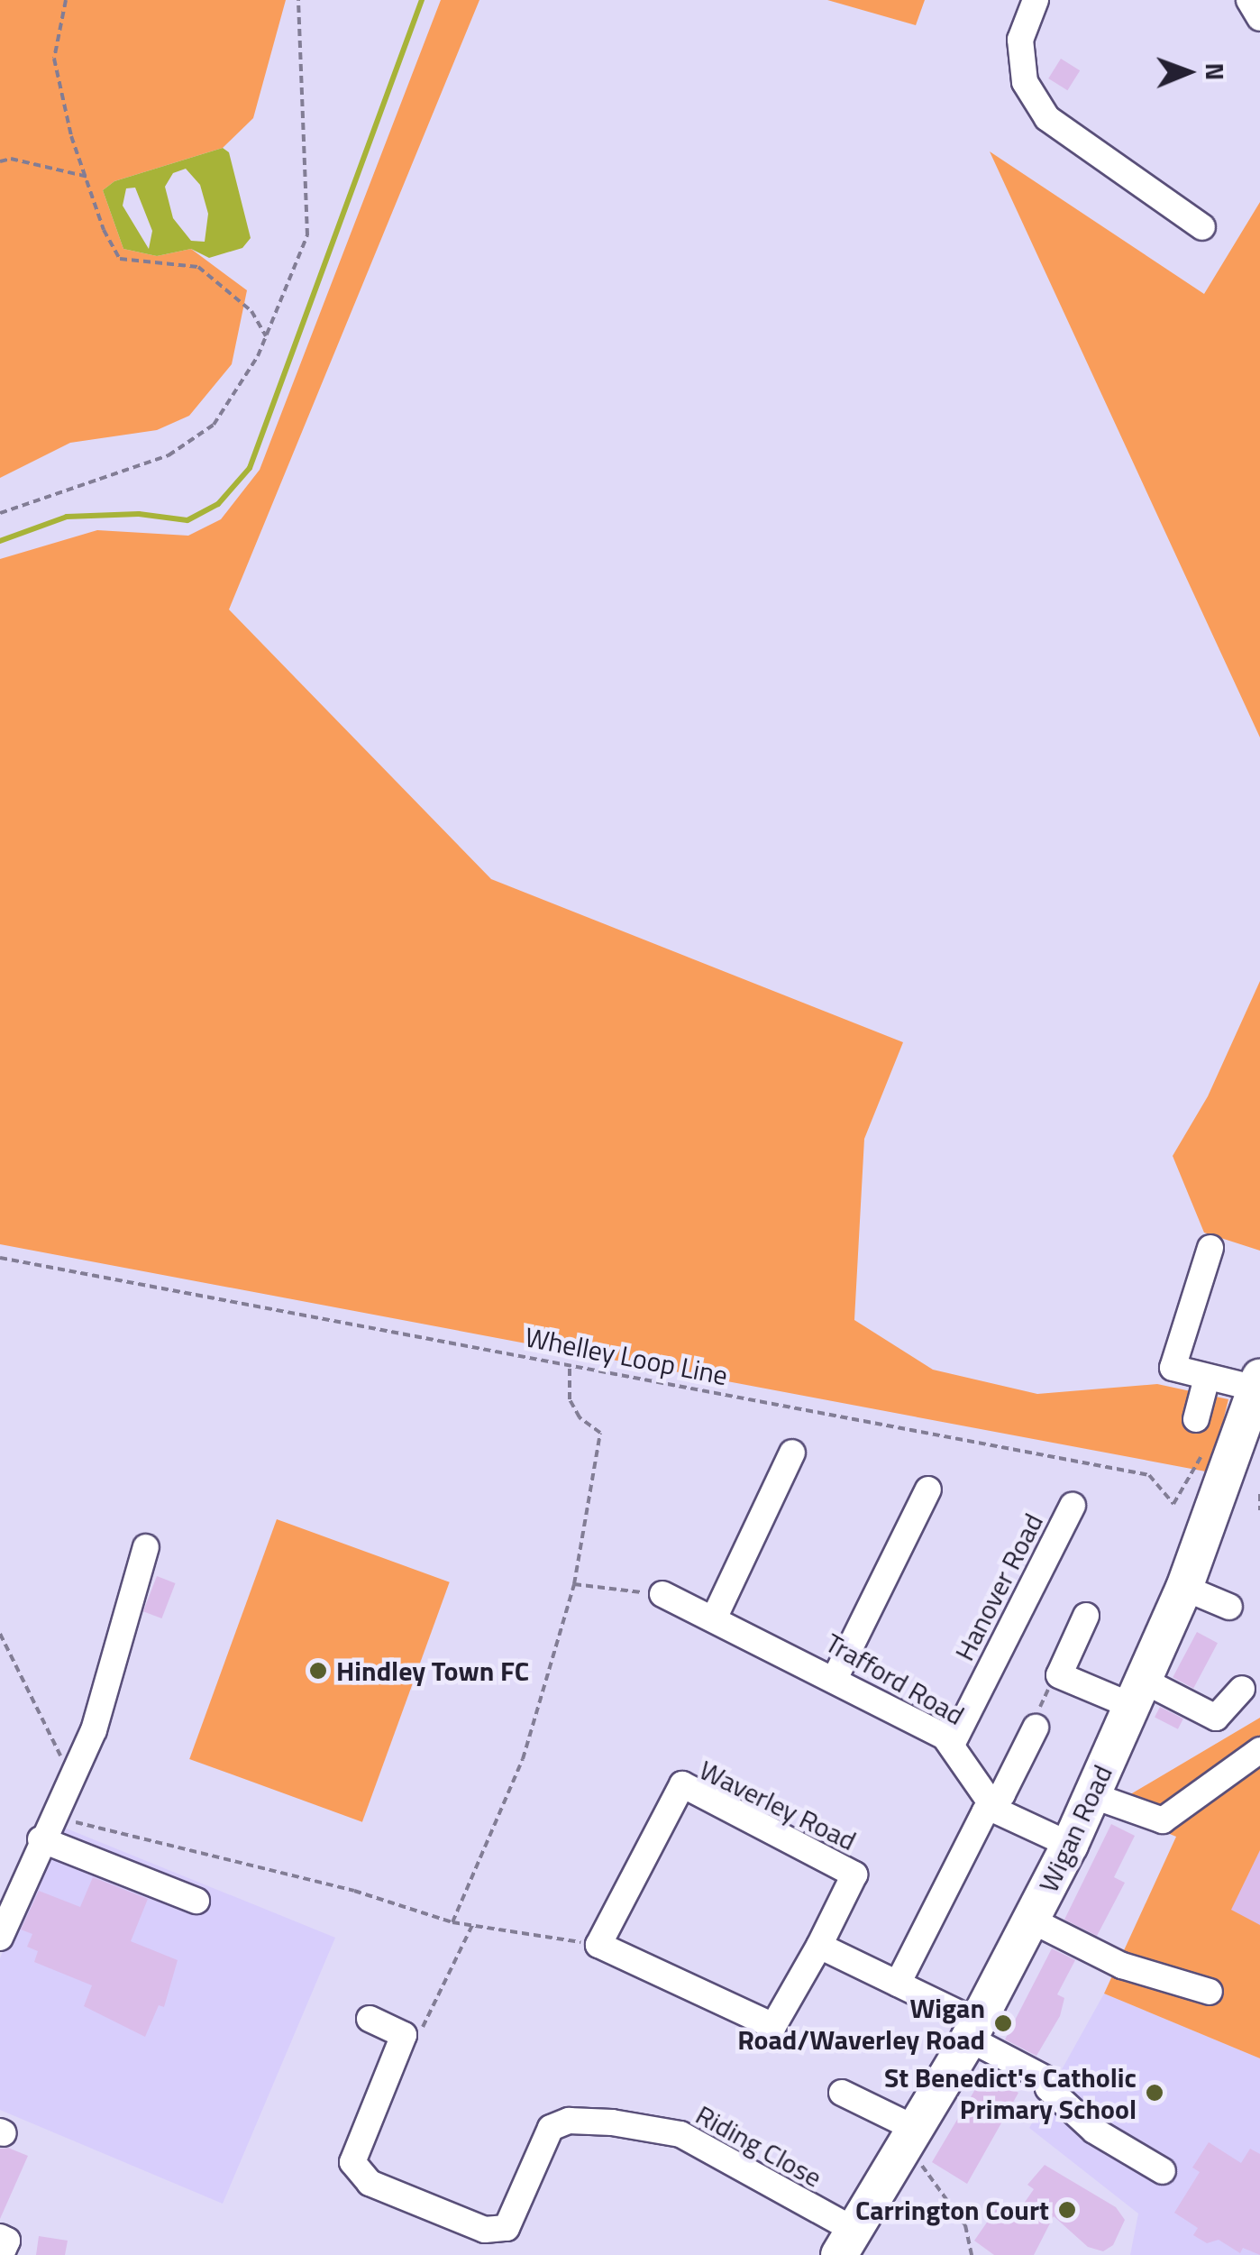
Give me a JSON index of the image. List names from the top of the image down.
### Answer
{
  "streets": {
    "highway": ["Wigan Road"],
    "street": [
      "Hanover Road",
      "Trafford Road",
      "Waverley Road",
      "Riding Close"
    ],
    "path": ["Whelley Loop Line"]
  },
  "crossings": [
    ["Hanover Road", "Trafford Road"],
    ["Wigan Road", "Riding Close"]
  ],
  "places": [
    "Hindley Town FC",
    "Wigan Road/Waverley Road",
    "St Benedict's Catholic Primary School",
    "Carrington Court"
  ],
  "north": "right"
}
